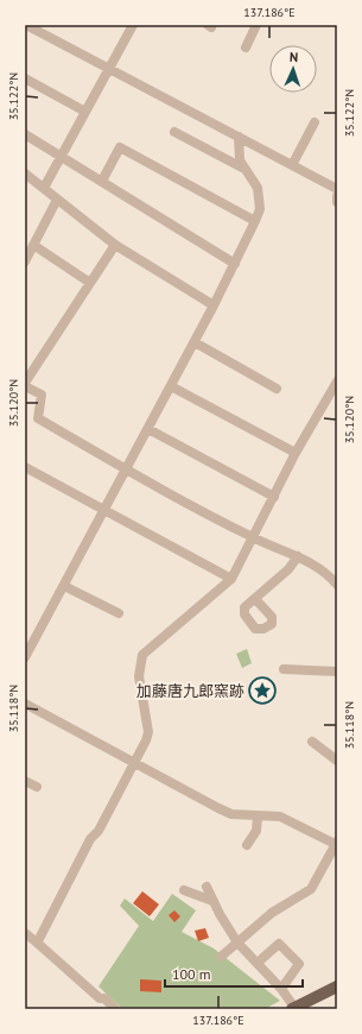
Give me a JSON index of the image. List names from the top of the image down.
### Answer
{
  "places": {
    "place": ["加藤唐九郎窯跡"]
  },
  "scale_bar": "100 m",
  "north": "top",
  "coordinates": [
    "137.186°E",
    "35.122°N",
    "35.120°N",
    "35.118°N"
  ]
}
